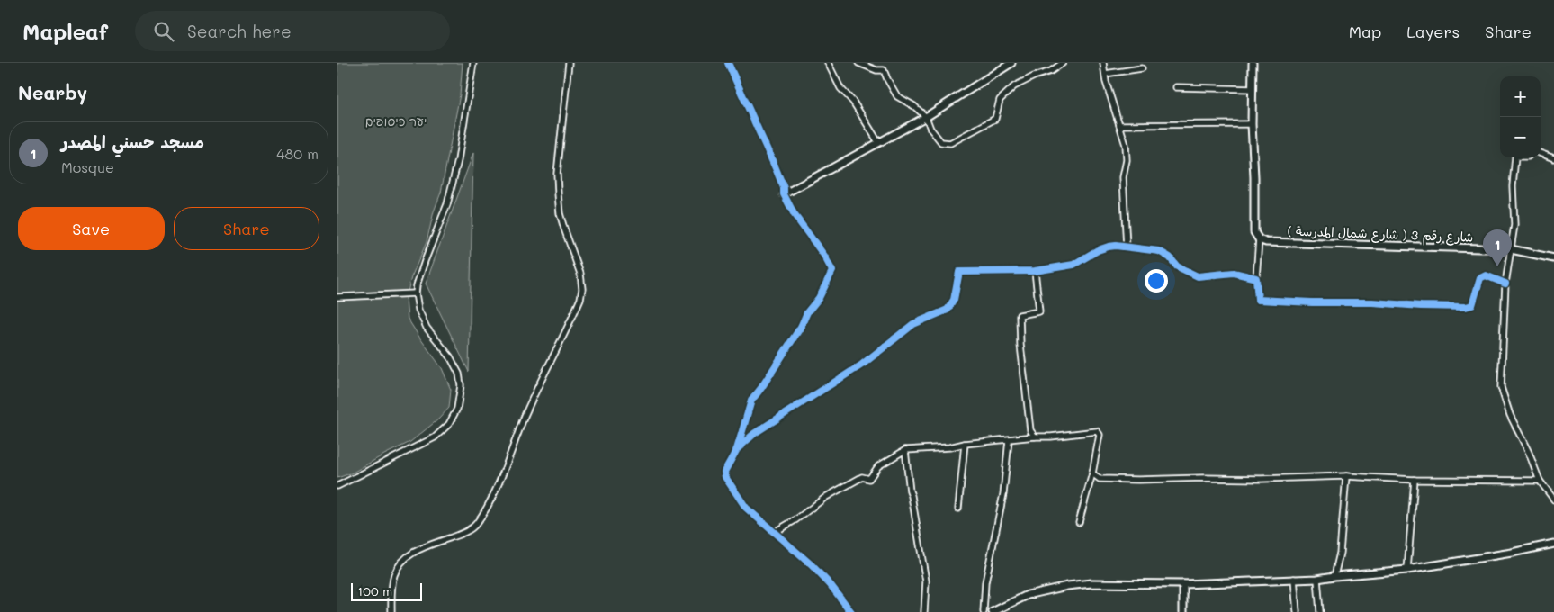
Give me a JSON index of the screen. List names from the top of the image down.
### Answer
{
  "streets": {
    "street": ["شارع رقم 3 ( شارع شمال المدرسة )"]
  },
  "parks": ["יער כיסופים"],
  "scale_bar": "100 m",
  "page": {
    "header": "Mapleaf",
    "search": "Search here",
    "nav": ["Map", "Layers", "Share"],
    "heading": "Nearby",
    "map_buttons": ["+", "−"],
    "list": [
      {
        "mark": "1",
        "name": "مسجد حسني المصدر",
        "note": "Mosque",
        "value": "480 m"
      }
    ],
    "buttons": ["Save", "Share"],
    "pins": "1",
    "scale": "100 m"
  }
}
